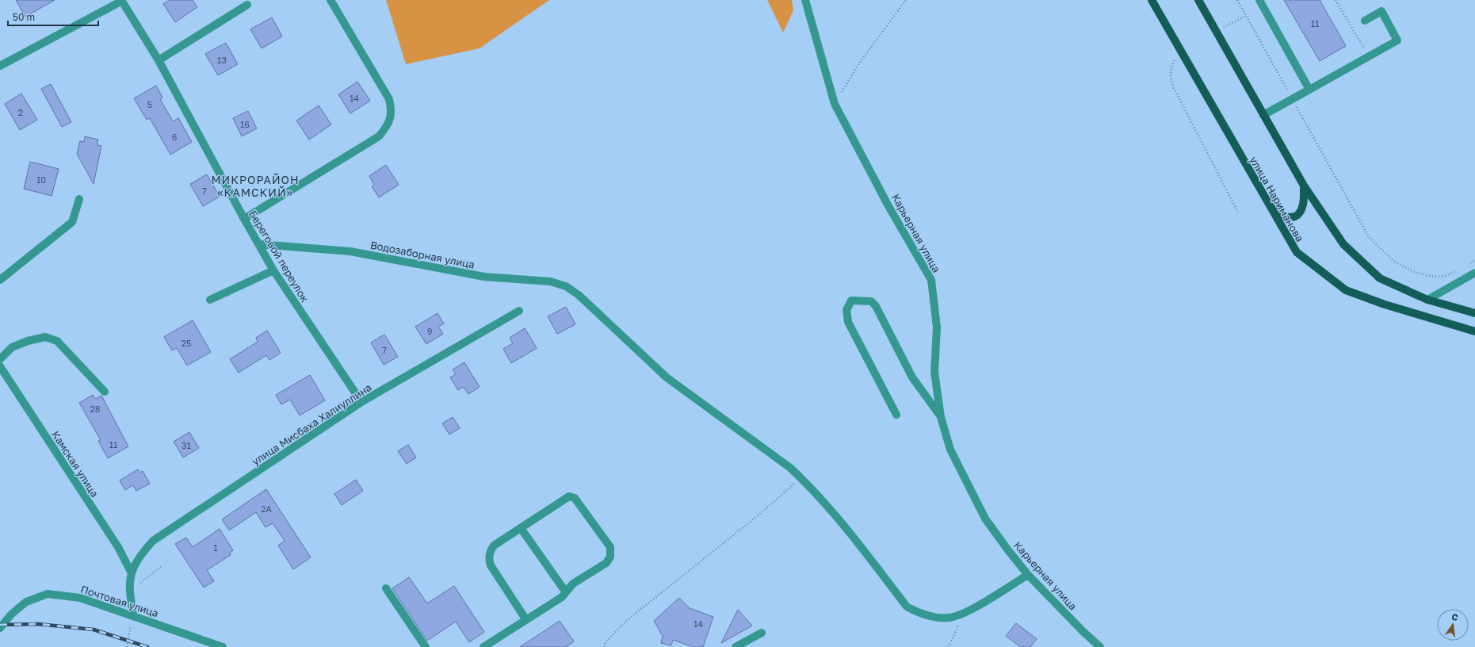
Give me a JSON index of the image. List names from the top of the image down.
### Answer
{
  "streets": {
    "main road": ["улица Нариманова"],
    "street": [
      "Карьерная улица",
      "Водозаборная улица",
      "Береговой переулок",
      "улица Мисбаха Халиуллина",
      "Камская улица",
      "Почтовая улица"
    ]
  },
  "crossings": [
    ["Карьерная улица", "Водозаборная улица"],
    ["Водозаборная улица", "Береговой переулок"],
    ["Береговой переулок", "улица Мисбаха Халиуллина"],
    ["улица Мисбаха Халиуллина", "Камская улица"]
  ],
  "districts": ["МИКРОРАЙОН «КАМСКИЙ»"],
  "house_numbers": [
    "11",
    "13",
    "14",
    "5",
    "2",
    "16",
    "6",
    "10",
    "7",
    "9",
    "25",
    "7",
    "28",
    "11",
    "31",
    "2А",
    "1",
    "14"
  ],
  "scale_bar": "50 m",
  "north": "top"
}
